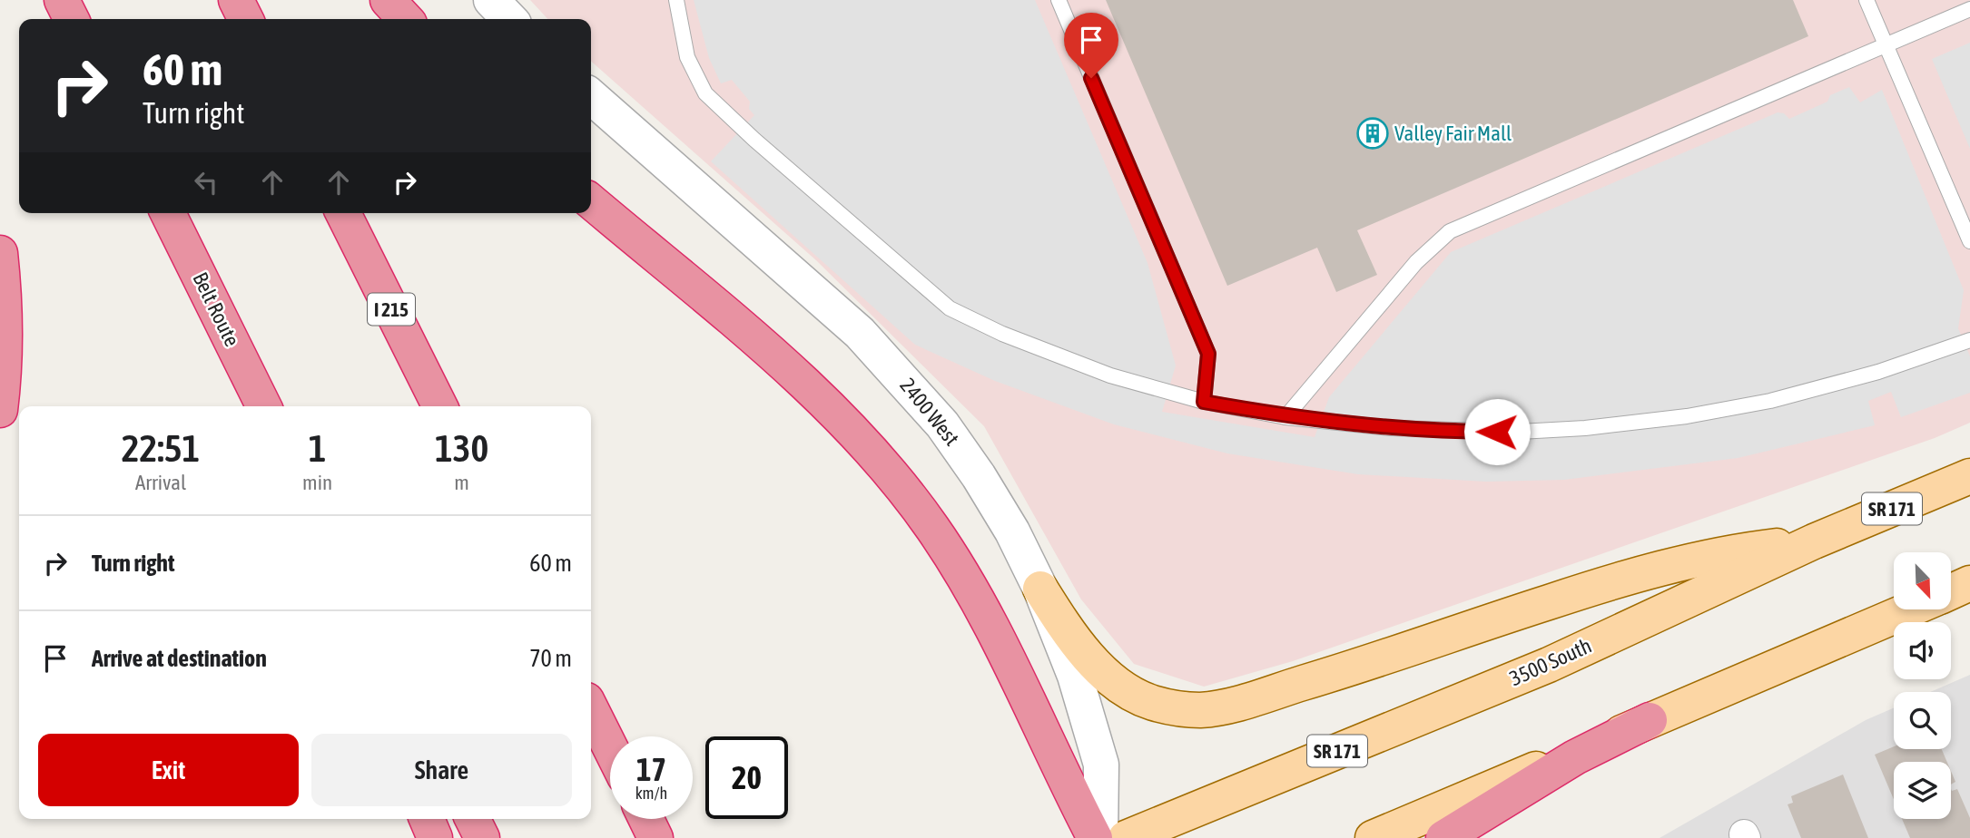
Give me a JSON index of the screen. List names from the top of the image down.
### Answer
{
  "streets": {
    "highway": ["Belt Route", "I 215"],
    "main road": ["SR 171", "3500 South"],
    "street": ["2400 West"]
  },
  "places": {
    "building": ["Valley Fair Mall"]
  },
  "north": "bottom right",
  "page": {
    "turn": ["60 m", "Turn right"],
    "eta": [
      "22:51",
      "Arrival",
      "1",
      "min",
      "130",
      "m"
    ],
    "list": [
      {
        "name": "Turn right",
        "value": "60 m"
      },
      {
        "name": "Arrive at destination",
        "value": "70 m"
      }
    ],
    "buttons": ["Exit", "Share"],
    "speed": "17 km/h",
    "limit": "20"
  }
}
